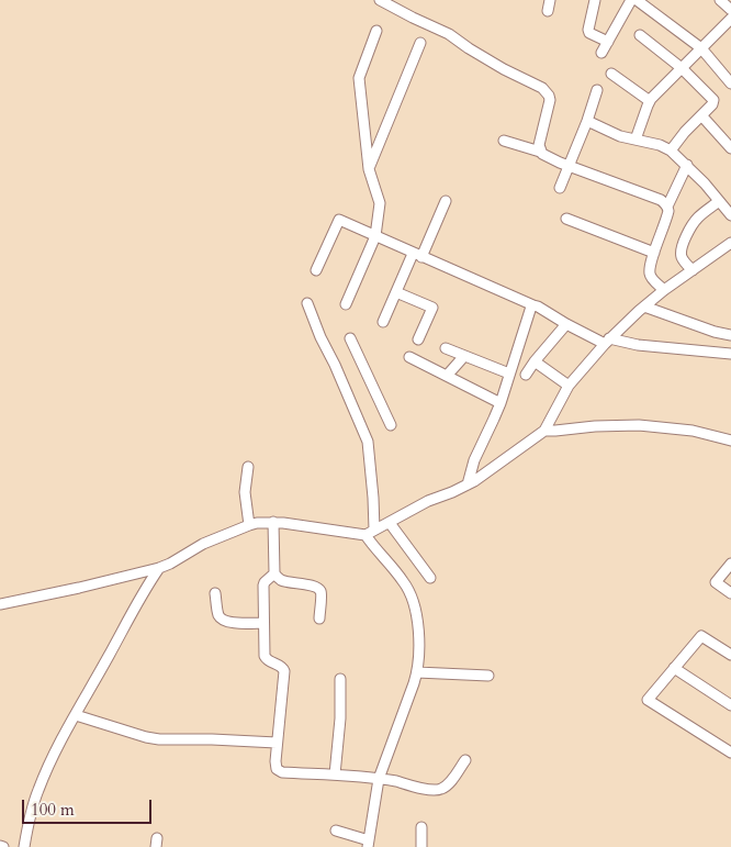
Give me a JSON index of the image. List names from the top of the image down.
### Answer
{
  "scale_bar": "100 m"
}
